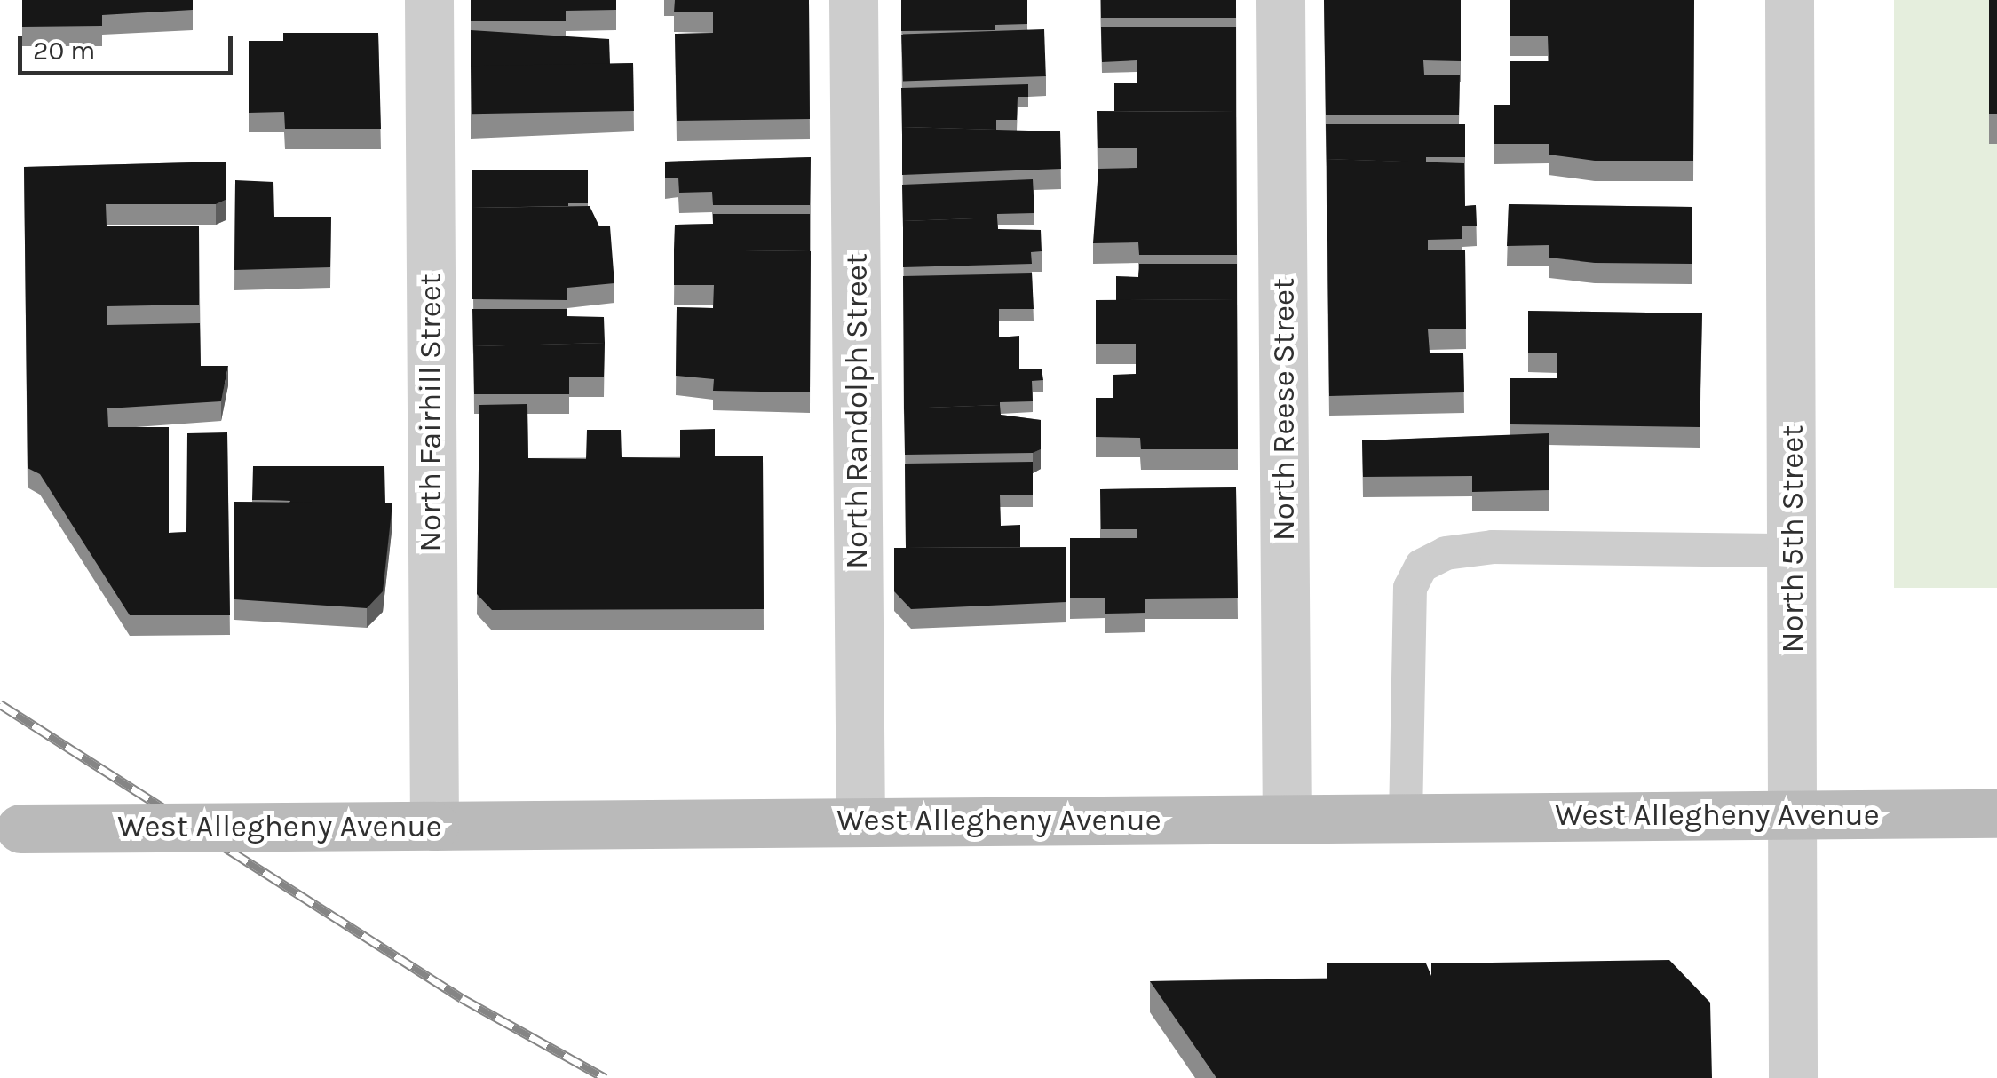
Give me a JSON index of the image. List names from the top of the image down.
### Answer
{
  "streets": {
    "main road": ["West Allegheny Avenue"],
    "street": [
      "North Reese Street",
      "North Randolph Street",
      "North Fairhill Street",
      "North 5th Street"
    ]
  },
  "crossings": [
    ["North Reese Street", "West Allegheny Avenue"],
    ["North Randolph Street", "West Allegheny Avenue"],
    ["North Fairhill Street", "West Allegheny Avenue"],
    ["North 5th Street", "West Allegheny Avenue"]
  ],
  "scale_bar": "20 m"
}
